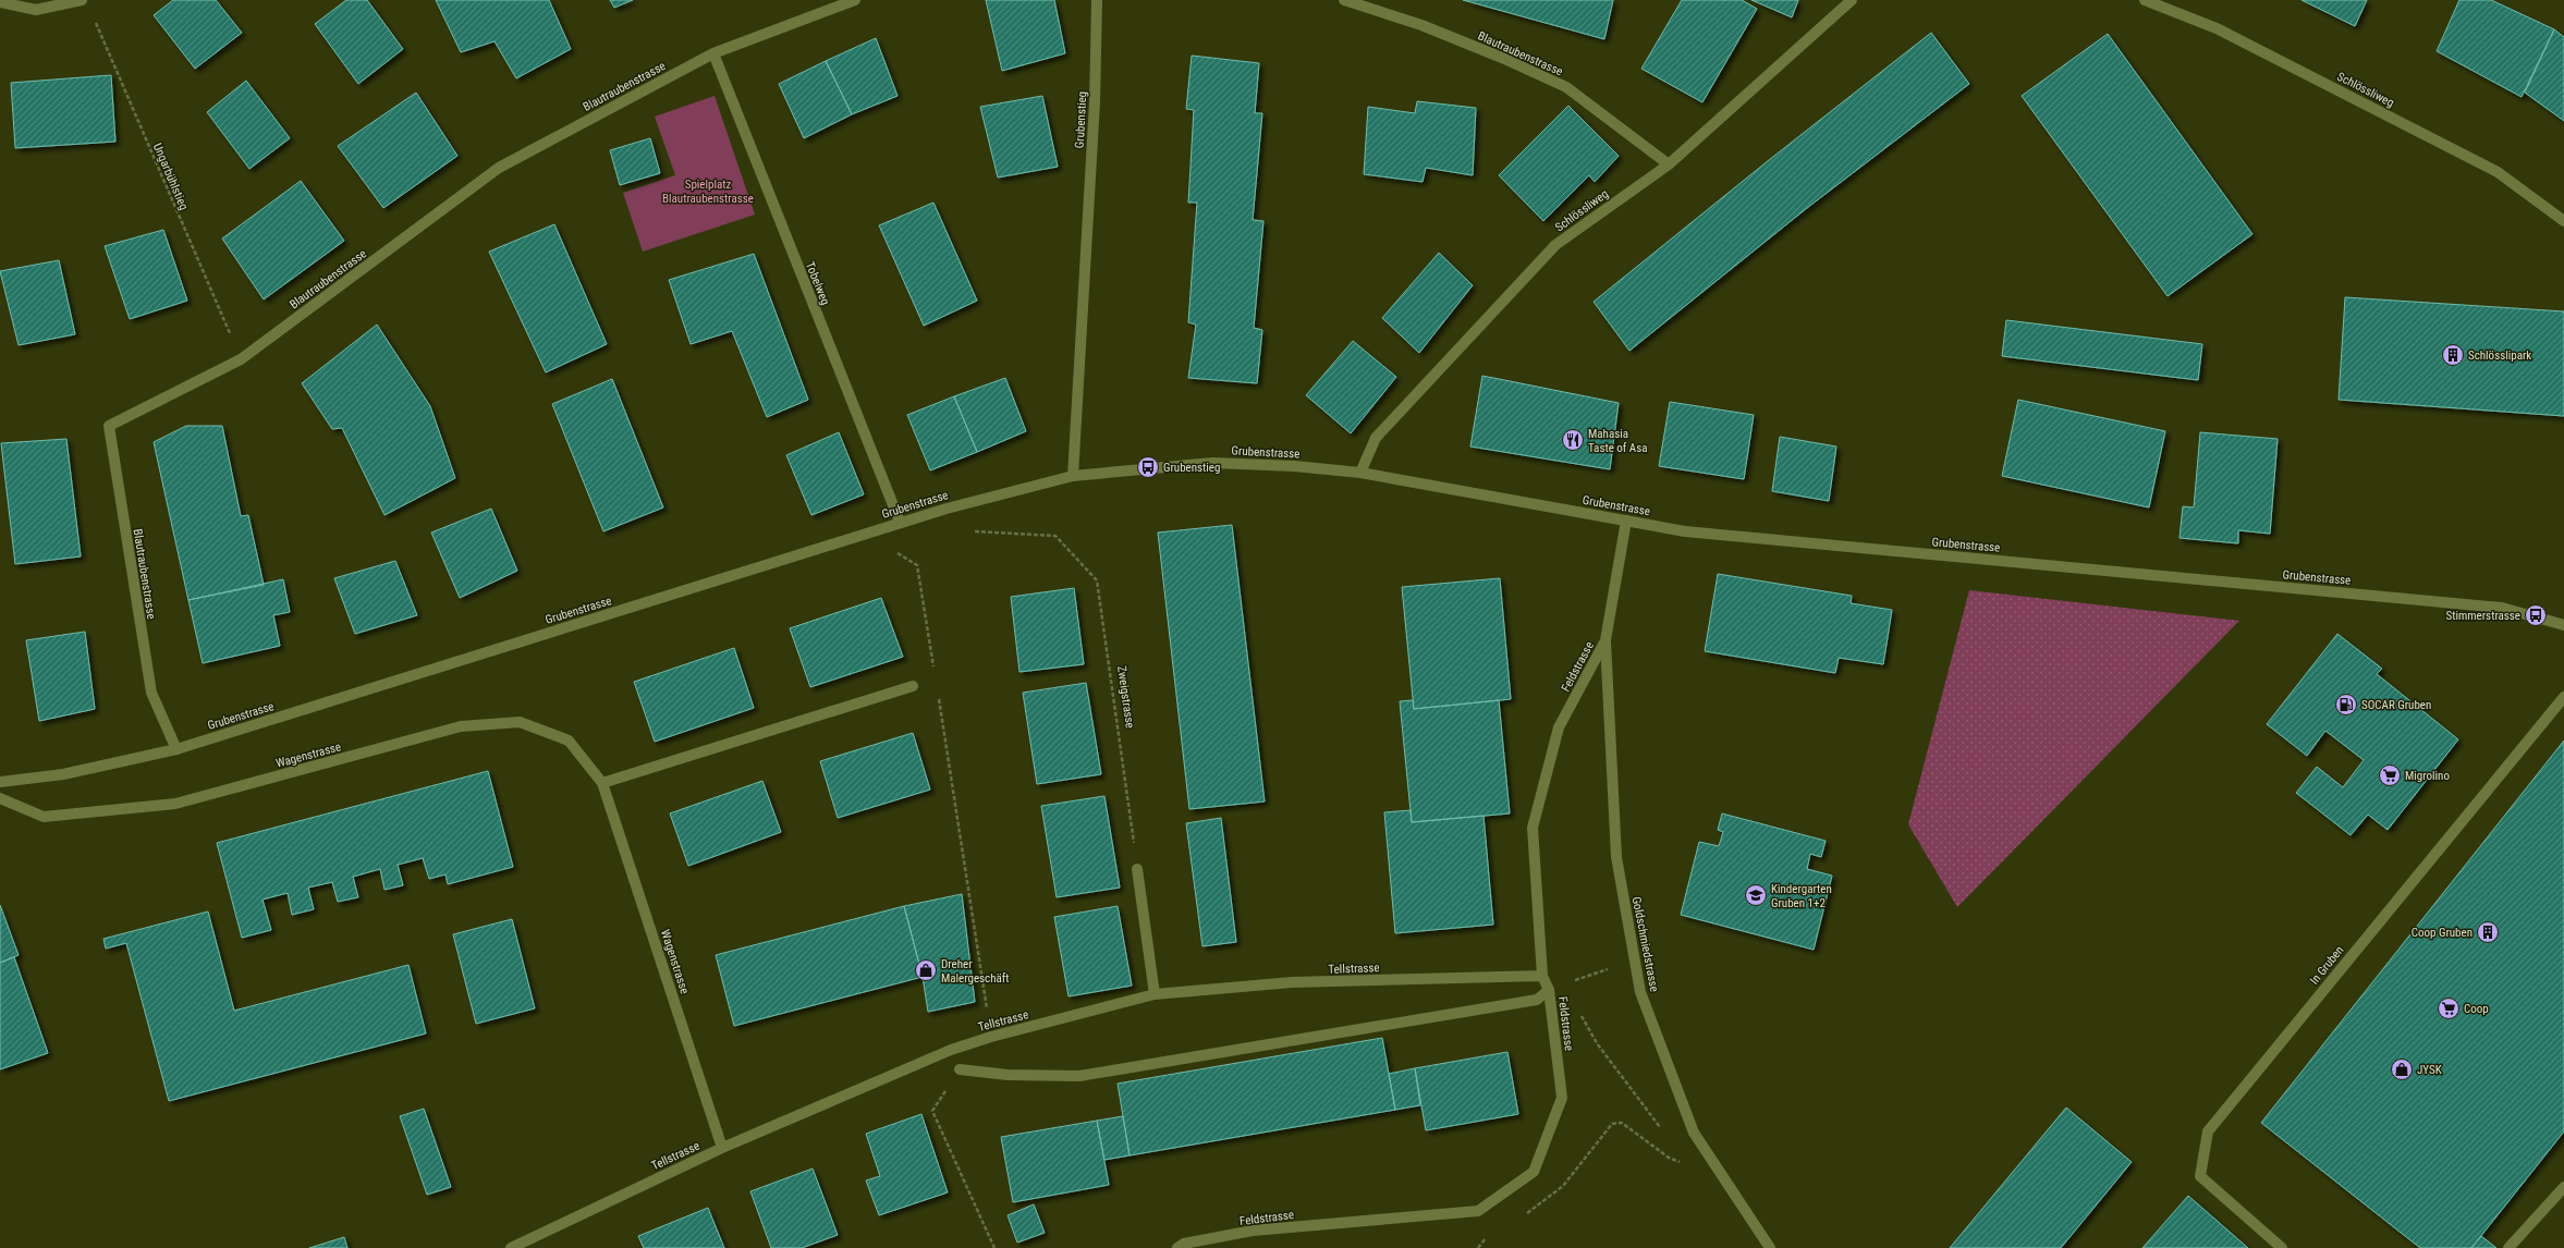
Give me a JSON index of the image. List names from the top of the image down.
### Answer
{
  "streets": {
    "street": [
      "Blautraubenstrasse",
      "Schlössliweg",
      "Grubenstieg",
      "Tobelweg",
      "Grubenstrasse",
      "Feldstrasse",
      "Wagenstrasse",
      "Goldschmiedstrasse",
      "In Gruben",
      "Tellstrasse"
    ],
    "path": ["Ungarbühlstieg", "Zweigstrasse"]
  },
  "crossings": [
    ["Blautraubenstrasse", "Schlössliweg"],
    ["Blautraubenstrasse", "Ungarbühlstieg"],
    ["Blautraubenstrasse", "Tobelweg"],
    ["Blautraubenstrasse", "Grubenstrasse"],
    ["Schlössliweg", "Grubenstrasse"],
    ["Grubenstieg", "Grubenstrasse"],
    ["Tobelweg", "Grubenstrasse"],
    ["Grubenstrasse", "Feldstrasse"],
    ["Grubenstrasse", "Zweigstrasse"],
    ["Feldstrasse", "Goldschmiedstrasse"],
    ["Feldstrasse", "Tellstrasse"],
    ["Wagenstrasse", "Tellstrasse"]
  ],
  "parks": ["Spielplatz Blautraubenstrasse"],
  "places": {
    "building": ["Schlösslipark", "Coop Gruben"],
    "restaurant": ["Mahasia Taste of Asa"],
    "bus stop": ["Grubenstieg", "Stimmerstrasse"],
    "fuel station": ["SOCAR Gruben"],
    "supermarket": ["Migrolino", "Coop"],
    "school or university": ["Kindergarten Gruben 1+2"],
    "shop": ["Dreher Malergeschäft", "JYSK"]
  }
}
